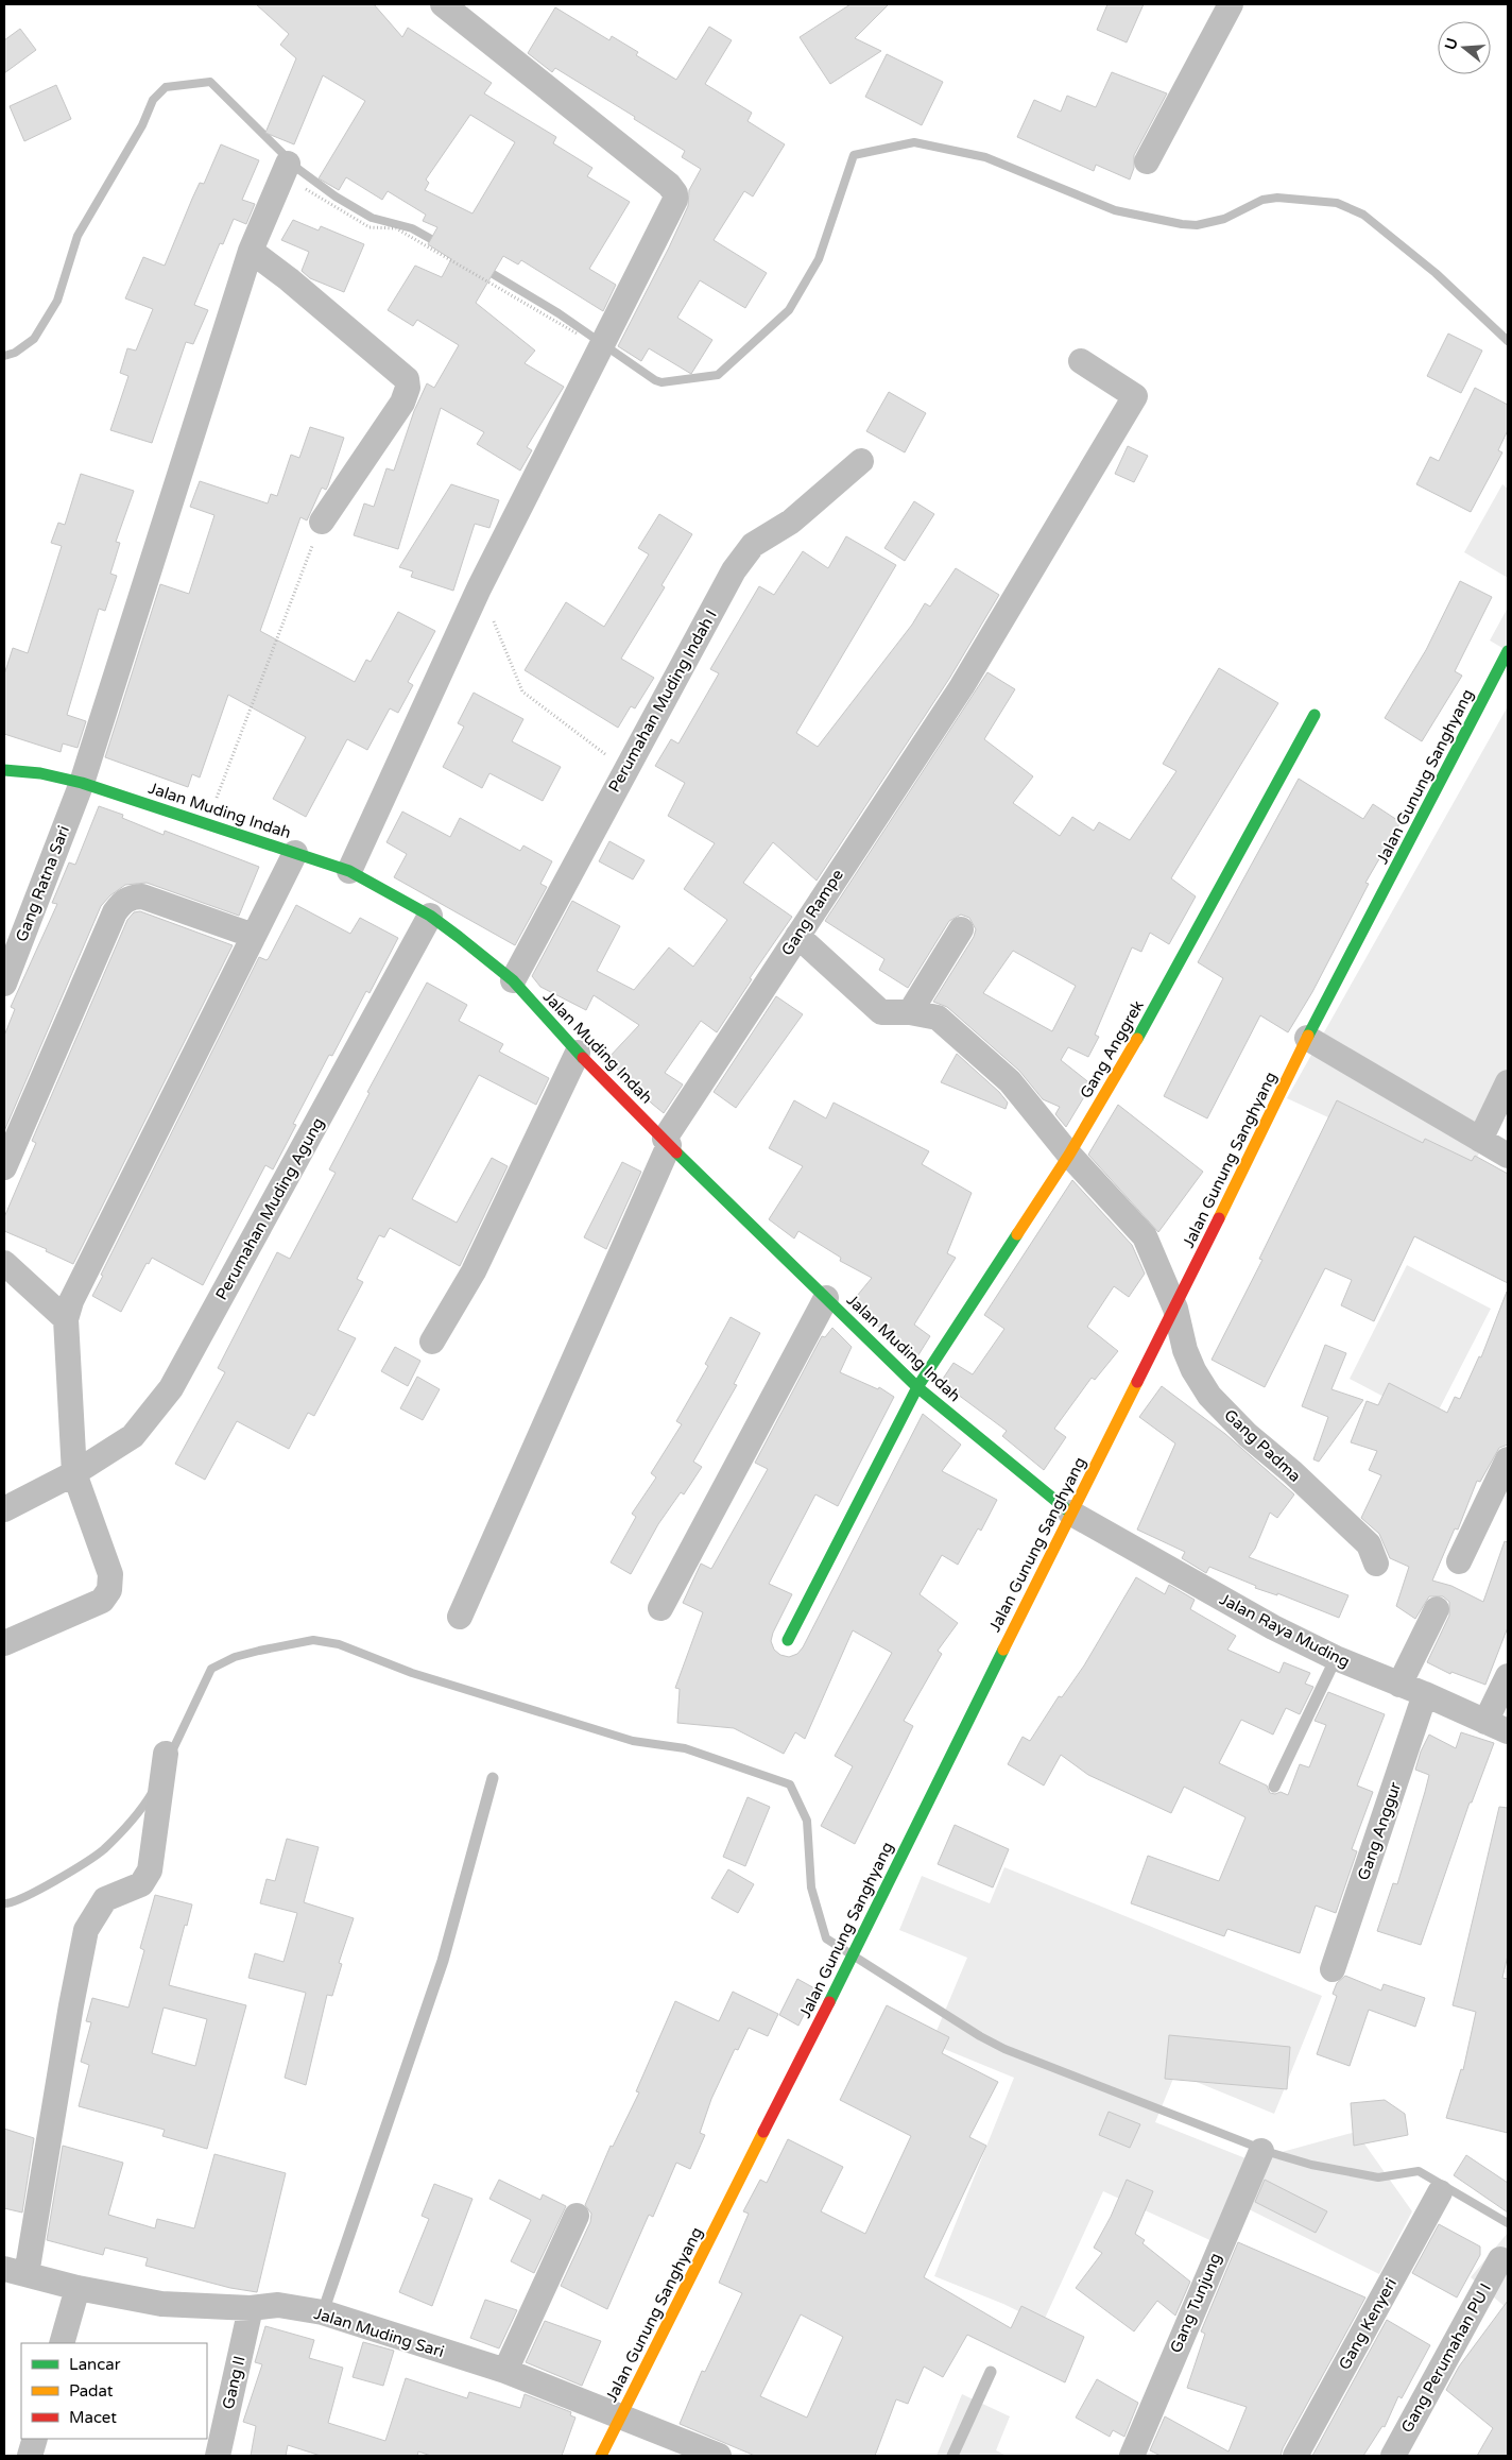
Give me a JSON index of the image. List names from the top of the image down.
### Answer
{
  "streets": {
    "street": [
      "Perumahan Muding Indah I",
      "Jalan Gunung Sanghyang",
      "Jalan Muding Indah",
      "Gang Ratna Sari",
      "Gang Rampe",
      "Gang Anggrek",
      "Perumahan Muding Agung",
      "Gang Padma",
      "Jalan Raya Muding",
      "Gang Anggur",
      "Gang Tunjung",
      "Gang Kenyeri",
      "Jalan Muding Sari",
      "Gang Perumahan PU I",
      "Gang II"
    ]
  },
  "crossings": [
    ["Perumahan Muding Indah I", "Jalan Muding Indah"],
    ["Jalan Gunung Sanghyang", "Jalan Muding Indah"],
    ["Jalan Gunung Sanghyang", "Gang Padma"],
    ["Jalan Gunung Sanghyang", "Jalan Raya Muding"],
    ["Jalan Gunung Sanghyang", "Jalan Muding Sari"],
    ["Jalan Muding Indah", "Gang Ratna Sari"],
    ["Jalan Muding Indah", "Gang Rampe"],
    ["Jalan Muding Indah", "Gang Anggrek"],
    ["Jalan Muding Indah", "Perumahan Muding Agung"],
    ["Jalan Muding Indah", "Jalan Raya Muding"],
    ["Gang Rampe", "Gang Padma"],
    ["Gang Anggrek", "Gang Padma"],
    ["Jalan Raya Muding", "Gang Anggur"],
    ["Jalan Muding Sari", "Gang II"]
  ],
  "legend": ["Lancar", "Padat", "Macet"],
  "north": "left"
}
